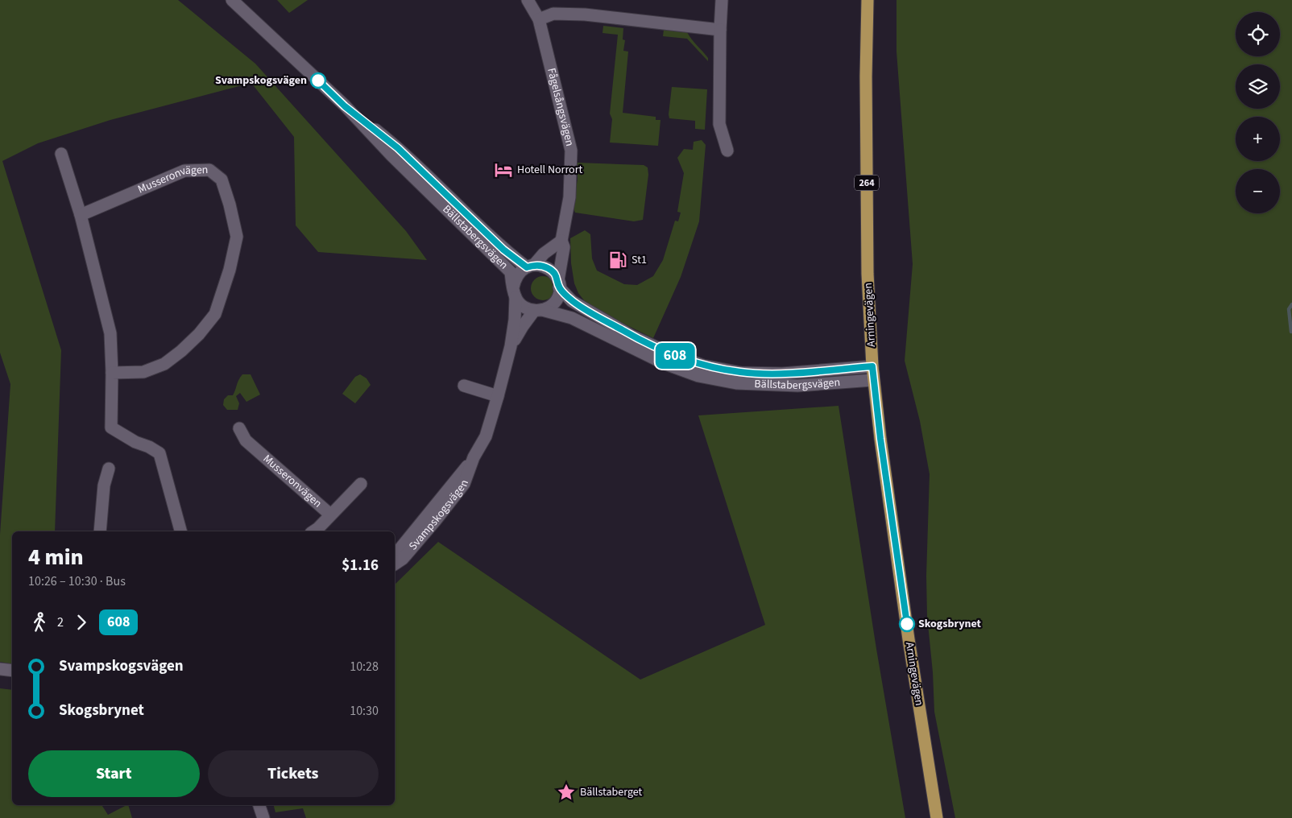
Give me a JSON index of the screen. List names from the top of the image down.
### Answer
{
  "streets": {
    "main road": ["264", "Arningevägen"],
    "street": [
      "Fågelsångsvägen",
      "Musseronvägen",
      "Bällstabergsvägen",
      "Svampskogsvägen"
    ]
  },
  "crossings": [
    ["Fågelsångsvägen", "Bällstabergsvägen"],
    ["Fågelsångsvägen", "Svampskogsvägen"],
    ["Bällstabergsvägen", "Arningevägen"],
    ["Bällstabergsvägen", "Svampskogsvägen"]
  ],
  "places": {
    "other": ["Svampskogsvägen", "Skogsbrynet"],
    "hotel": ["Hotell Norrort"],
    "fuel station": ["St1"],
    "place": ["Bällstaberget"]
  },
  "lines": ["bus line 608"],
  "page": {
    "on_map": "608",
    "map_buttons": ["+", "−"],
    "heading": ["4 min", "10:26 – 10:30 · Bus", "$1.16"],
    "legs": ["2", "608"],
    "list": [
      {
        "name": "Svampskogsvägen",
        "value": "10:28"
      },
      {
        "name": "Skogsbrynet",
        "value": "10:30"
      }
    ],
    "buttons": ["Start", "Tickets"]
  }
}
